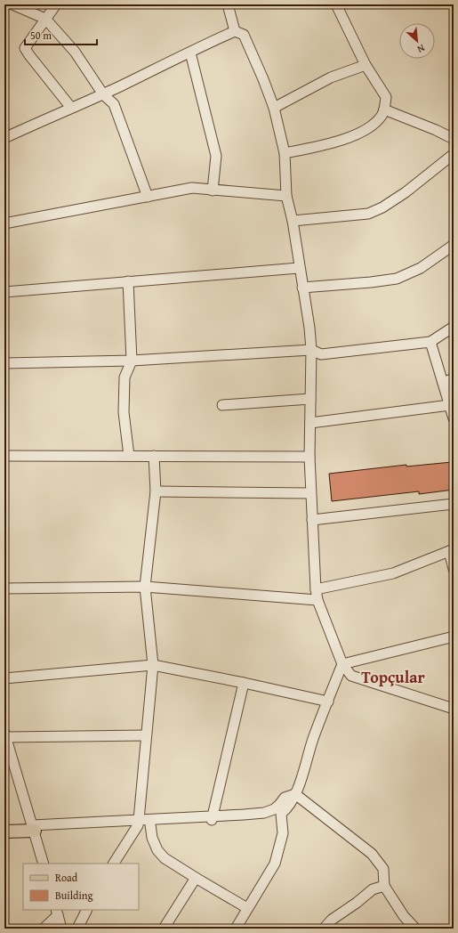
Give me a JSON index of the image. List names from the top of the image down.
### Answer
{
  "districts": ["Topçular"],
  "legend": ["Road", "Building"],
  "scale_bar": "50 m",
  "north": "bottom right"
}
